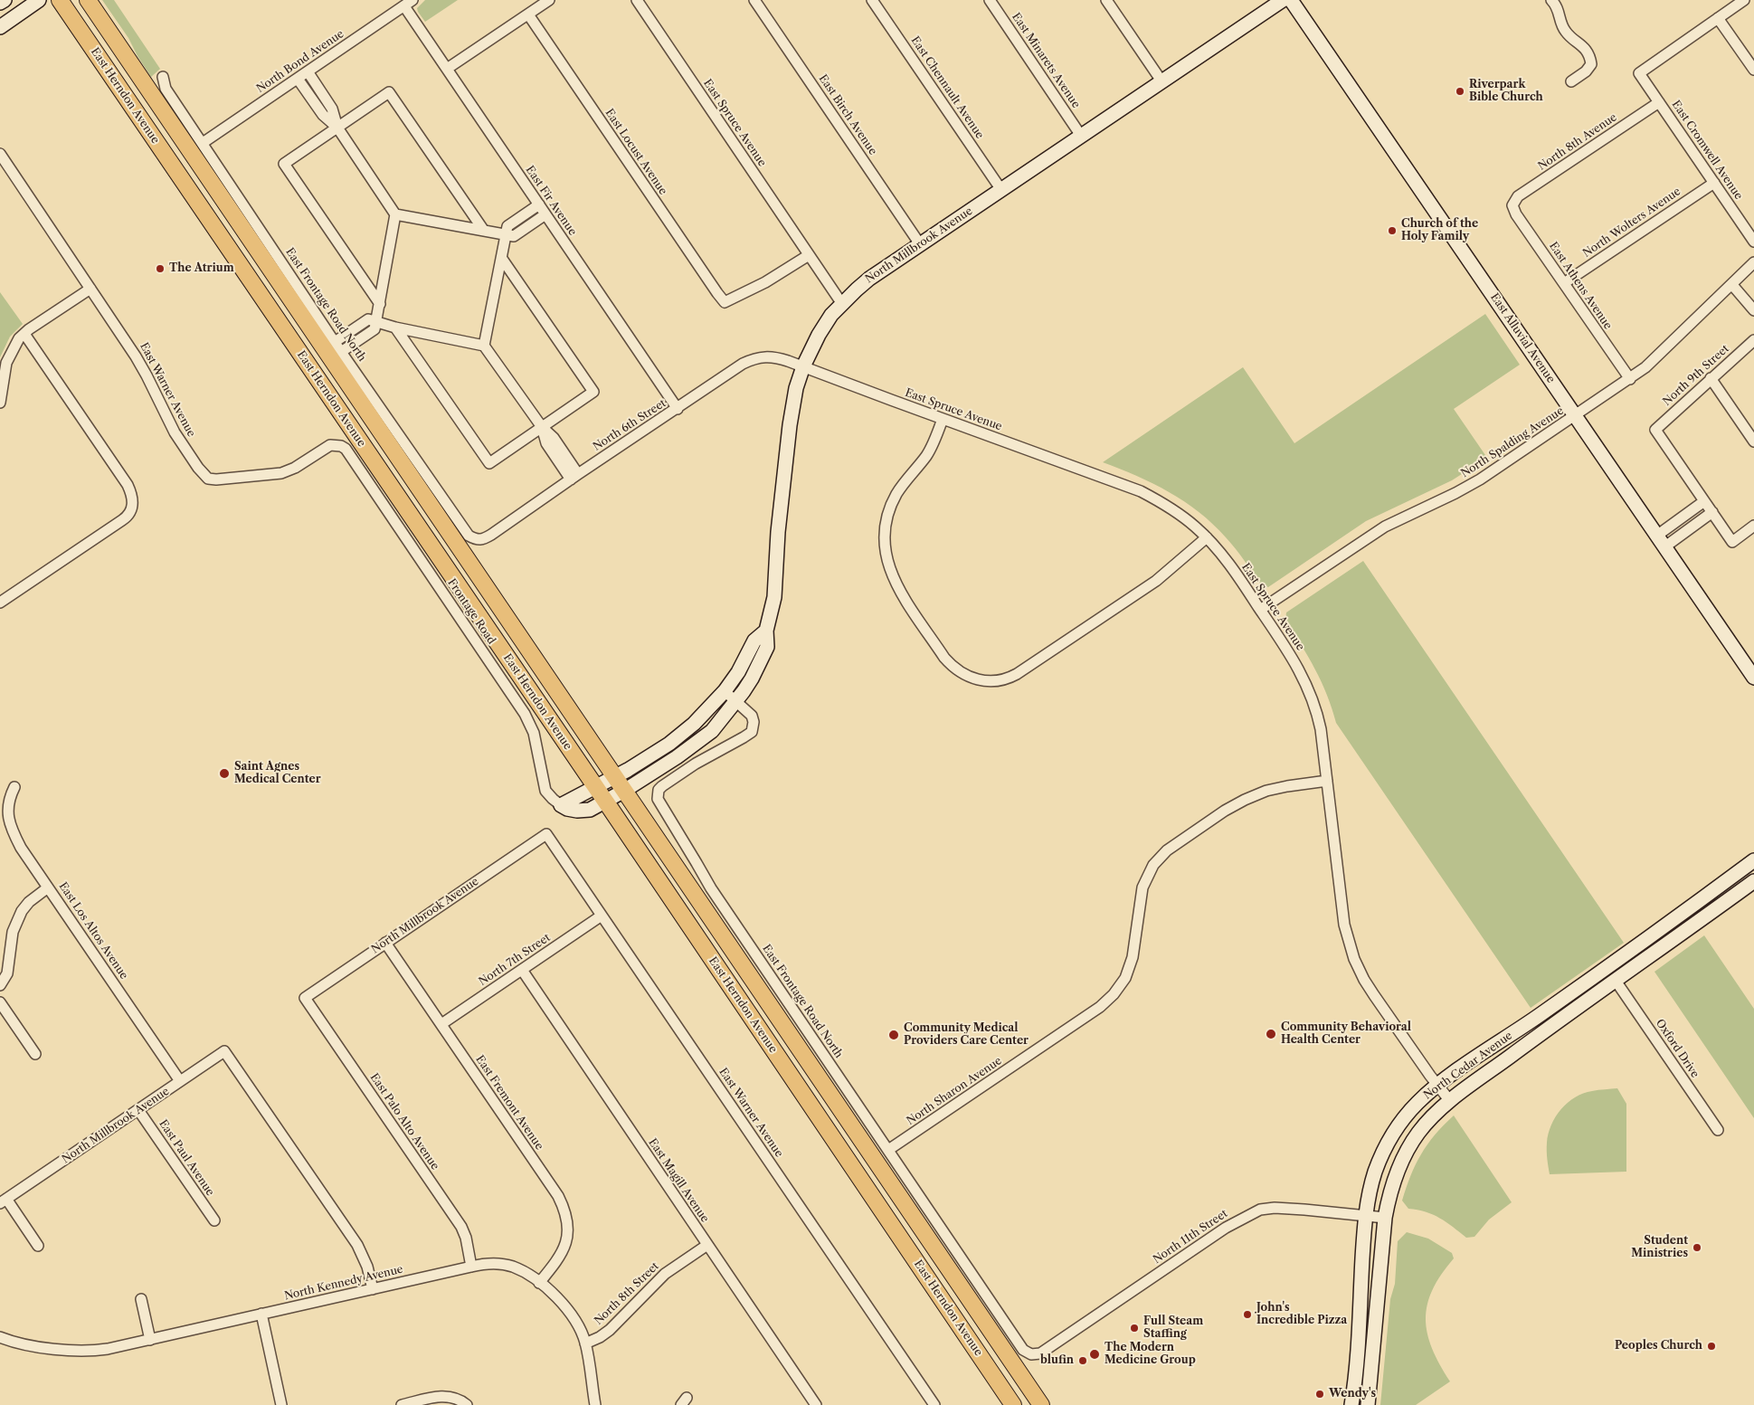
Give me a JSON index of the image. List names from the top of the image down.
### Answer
{
  "streets": {
    "main road": [
      "East Herndon Avenue",
      "North Millbrook Avenue",
      "East Alluvial Avenue",
      "North Cedar Avenue"
    ],
    "street": [
      "East Minarets Avenue",
      "North Bond Avenue",
      "East Chennault Avenue",
      "East Birch Avenue",
      "East Spruce Avenue",
      "North 8th Avenue",
      "East Cromwell Avenue",
      "East Locust Avenue",
      "East Fir Avenue",
      "North Wolters Avenue",
      "East Athens Avenue",
      "East Frontage Road North",
      "North 9th Street",
      "East Warner Avenue",
      "North 6th Street",
      "North Spalding Avenue",
      "Frontage Road",
      "East Los Altos Avenue",
      "North 7th Street",
      "Oxford Drive",
      "North Sharon Avenue",
      "East Fremont Avenue",
      "East Palo Alto Avenue",
      "East Paul Avenue",
      "East Magill Avenue",
      "North 11th Street",
      "North Kennedy Avenue",
      "North 8th Street"
    ]
  },
  "crossings": [
    ["East Minarets Avenue", "North Millbrook Avenue"],
    ["North Bond Avenue", "East Fir Avenue"],
    ["North Bond Avenue", "East Frontage Road North"],
    ["East Chennault Avenue", "North Millbrook Avenue"],
    ["East Herndon Avenue", "North Millbrook Avenue"],
    ["East Birch Avenue", "North Millbrook Avenue"],
    ["East Spruce Avenue", "East Locust Avenue"],
    ["East Spruce Avenue", "North Millbrook Avenue"],
    ["East Spruce Avenue", "North 6th Street"],
    ["East Spruce Avenue", "North Spalding Avenue"],
    ["East Spruce Avenue", "North Cedar Avenue"],
    ["East Spruce Avenue", "North Sharon Avenue"],
    ["North 8th Avenue", "East Cromwell Avenue"],
    ["North 8th Avenue", "East Athens Avenue"],
    ["East Cromwell Avenue", "North Wolters Avenue"],
    ["East Fir Avenue", "North 6th Street"],
    ["North Wolters Avenue", "East Athens Avenue"],
    ["North Millbrook Avenue", "East Frontage Road North"],
    ["North Millbrook Avenue", "East Warner Avenue"],
    ["North Millbrook Avenue", "North 6th Street"],
    ["North Millbrook Avenue", "Frontage Road"],
    ["North Millbrook Avenue", "East Los Altos Avenue"],
    ["North Millbrook Avenue", "East Fremont Avenue"],
    ["North Millbrook Avenue", "East Palo Alto Avenue"],
    ["North Millbrook Avenue", "East Paul Avenue"],
    ["North Millbrook Avenue", "North Kennedy Avenue"],
    ["East Athens Avenue", "North Spalding Avenue"],
    ["East Frontage Road North", "North 6th Street"],
    ["East Frontage Road North", "North Sharon Avenue"],
    ["East Frontage Road North", "North 11th Street"],
    ["East Alluvial Avenue", "North Spalding Avenue"],
    ["East Warner Avenue", "Frontage Road"],
    ["East Warner Avenue", "North 7th Street"],
    ["North 7th Street", "East Fremont Avenue"],
    ["North 7th Street", "East Magill Avenue"],
    ["Oxford Drive", "North Cedar Avenue"],
    ["North Cedar Avenue", "North 11th Street"],
    ["East Fremont Avenue", "North Kennedy Avenue"],
    ["East Palo Alto Avenue", "North Kennedy Avenue"],
    ["East Magill Avenue", "North 8th Street"]
  ],
  "places": [
    "Riverpark Bible Church",
    "Church of the Holy Family",
    "The Atrium",
    "Saint Agnes Medical Center",
    "Community Behavioral Health Center",
    "Community Medical Providers Care Center",
    "Student Ministries",
    "John's Incredible Pizza",
    "Full Steam Staffing",
    "Peoples Church",
    "The Modern Medicine Group",
    "blufin",
    "Wendy's"
  ]
}
